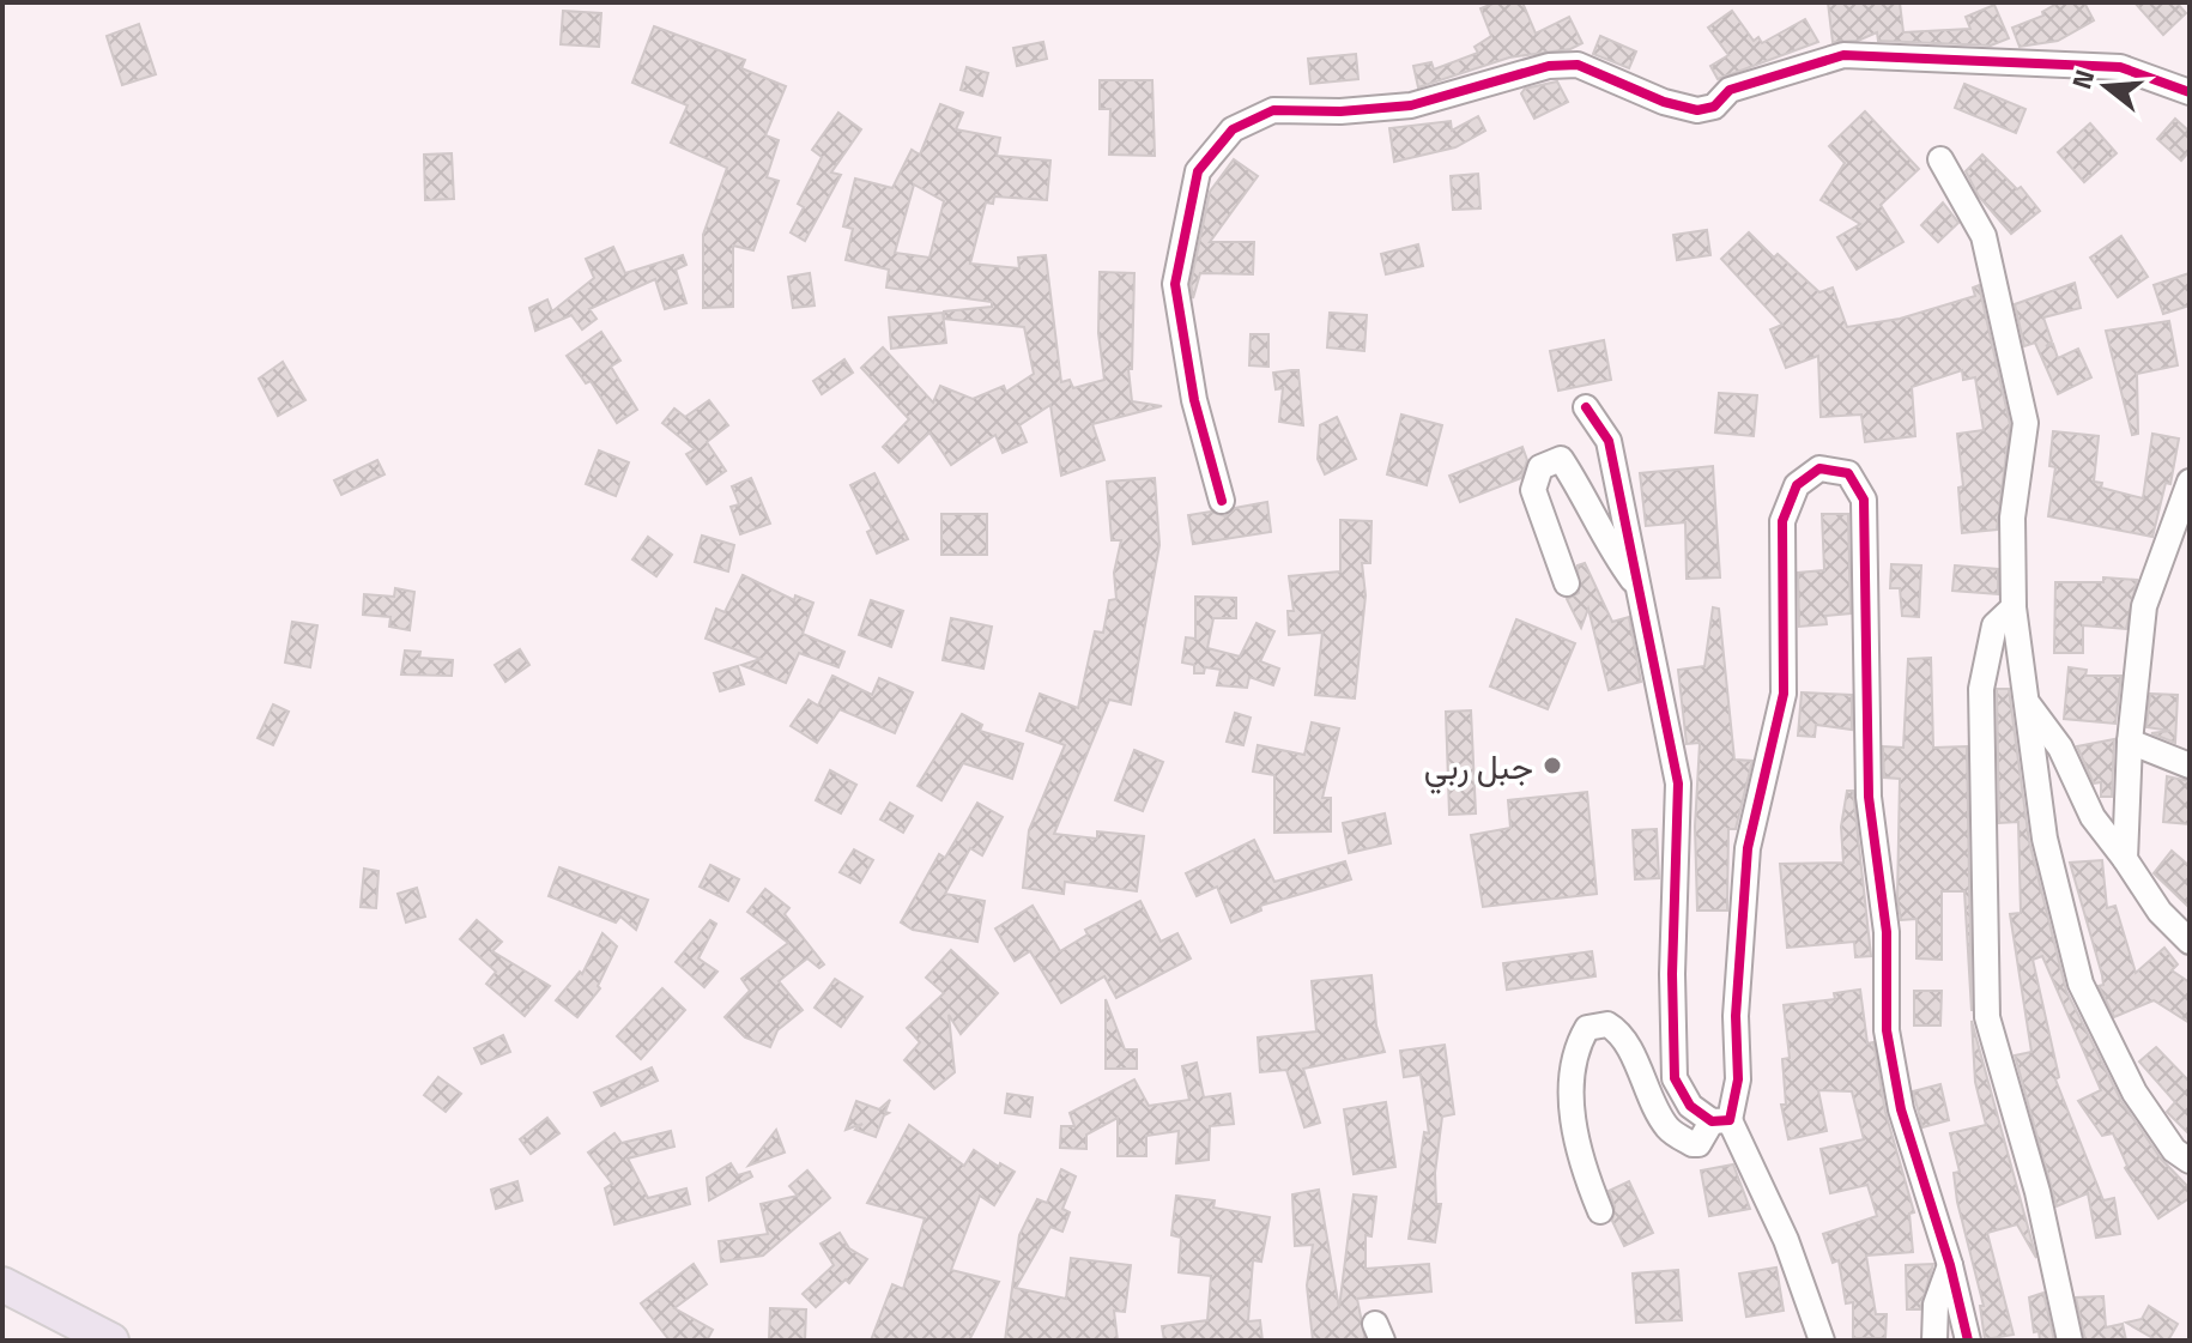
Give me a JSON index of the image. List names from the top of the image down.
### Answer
{
  "places": ["جبل ربي"],
  "north": "left"
}
